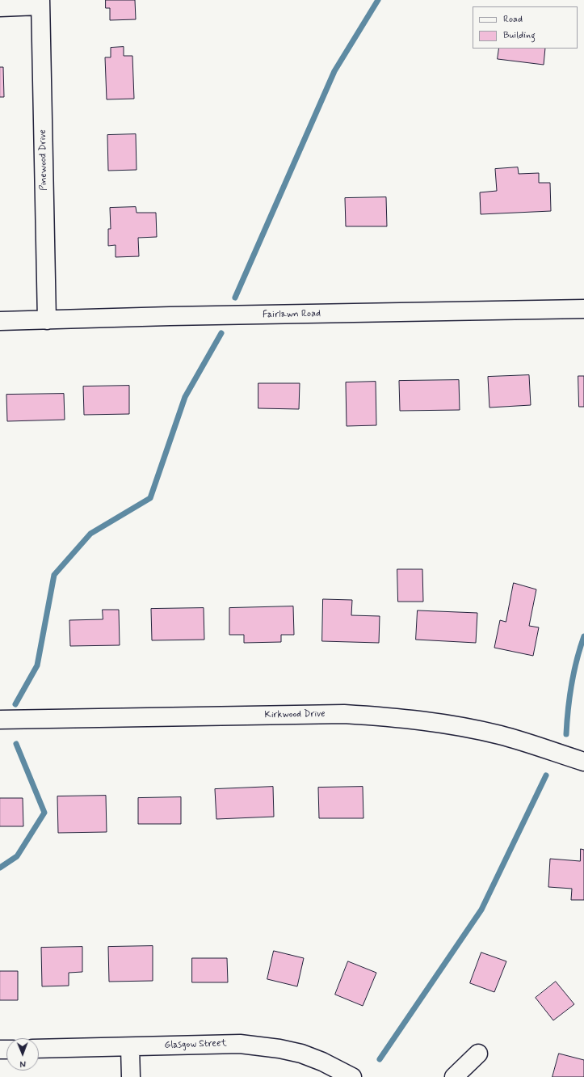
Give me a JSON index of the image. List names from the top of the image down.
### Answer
{
  "streets": {
    "street": [
      "Pinewood Drive",
      "Fairlawn Road",
      "Kirkwood Drive",
      "Glasgow Street"
    ]
  },
  "crossings": [
    ["Pinewood Drive", "Fairlawn Road"]
  ],
  "legend": ["Road", "Building"],
  "north": "bottom"
}
